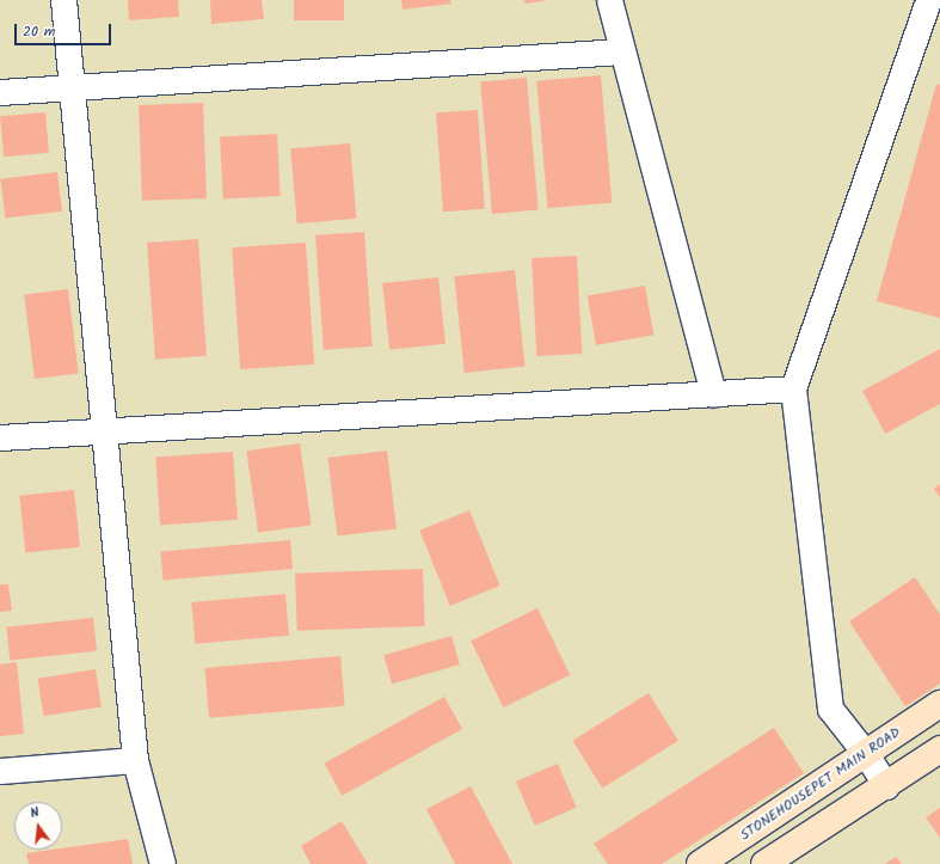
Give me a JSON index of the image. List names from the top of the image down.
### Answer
{
  "streets": {
    "main road": ["STONEHOUSEPET MAIN ROAD"]
  },
  "scale_bar": "20 m",
  "north": "top"
}
